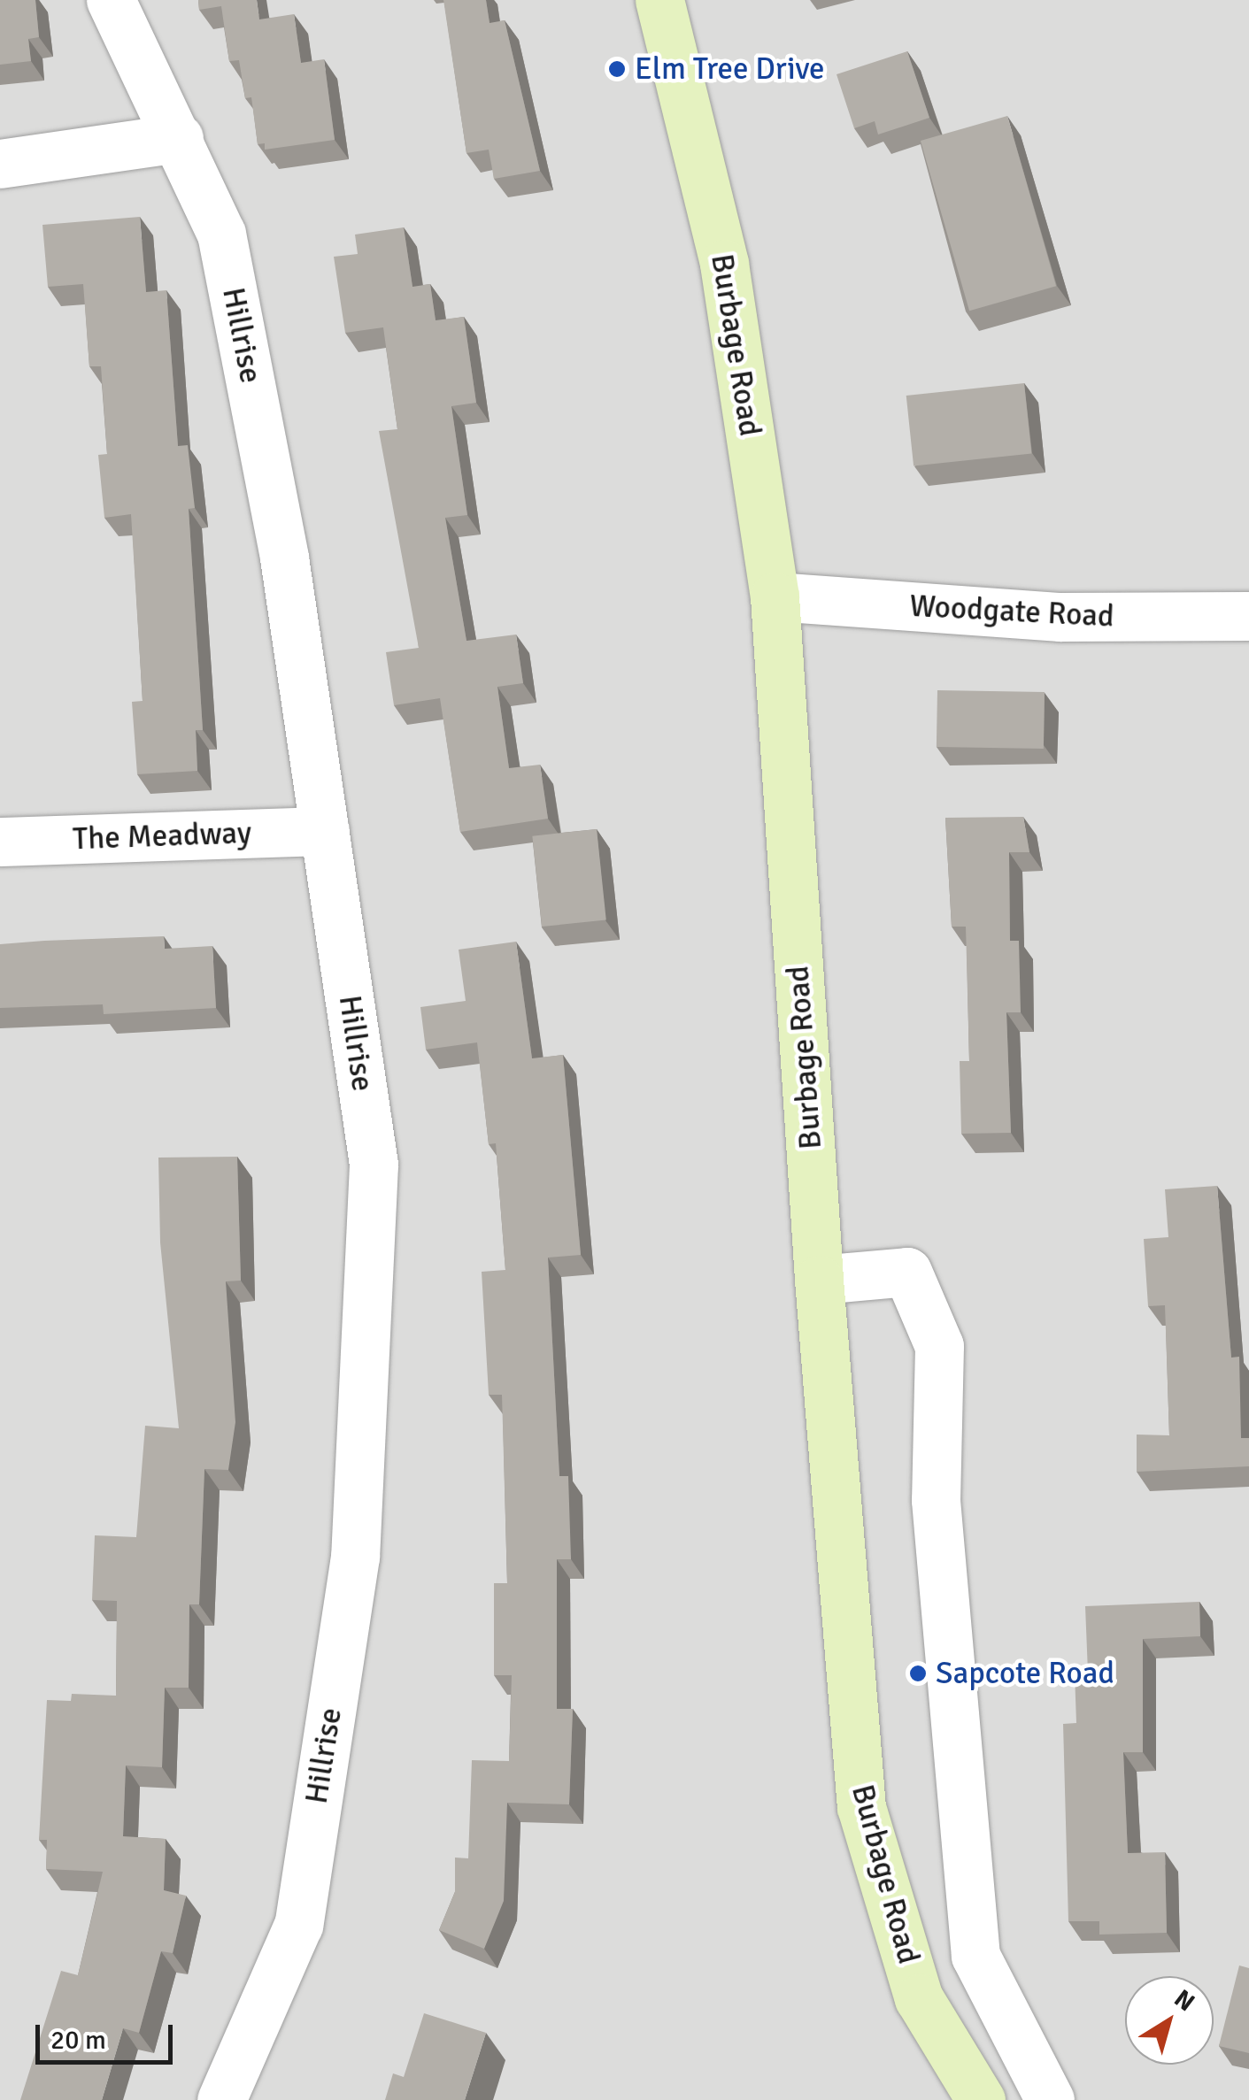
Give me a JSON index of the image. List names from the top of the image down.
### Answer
{
  "streets": {
    "main road": ["Burbage Road"],
    "street": ["Hillrise", "Woodgate Road", "The Meadway"]
  },
  "crossings": [
    ["Hillrise", "The Meadway"],
    ["Burbage Road", "Woodgate Road"]
  ],
  "places": ["Elm Tree Drive", "Sapcote Road"],
  "scale_bar": "20 m",
  "north": "top right"
}
